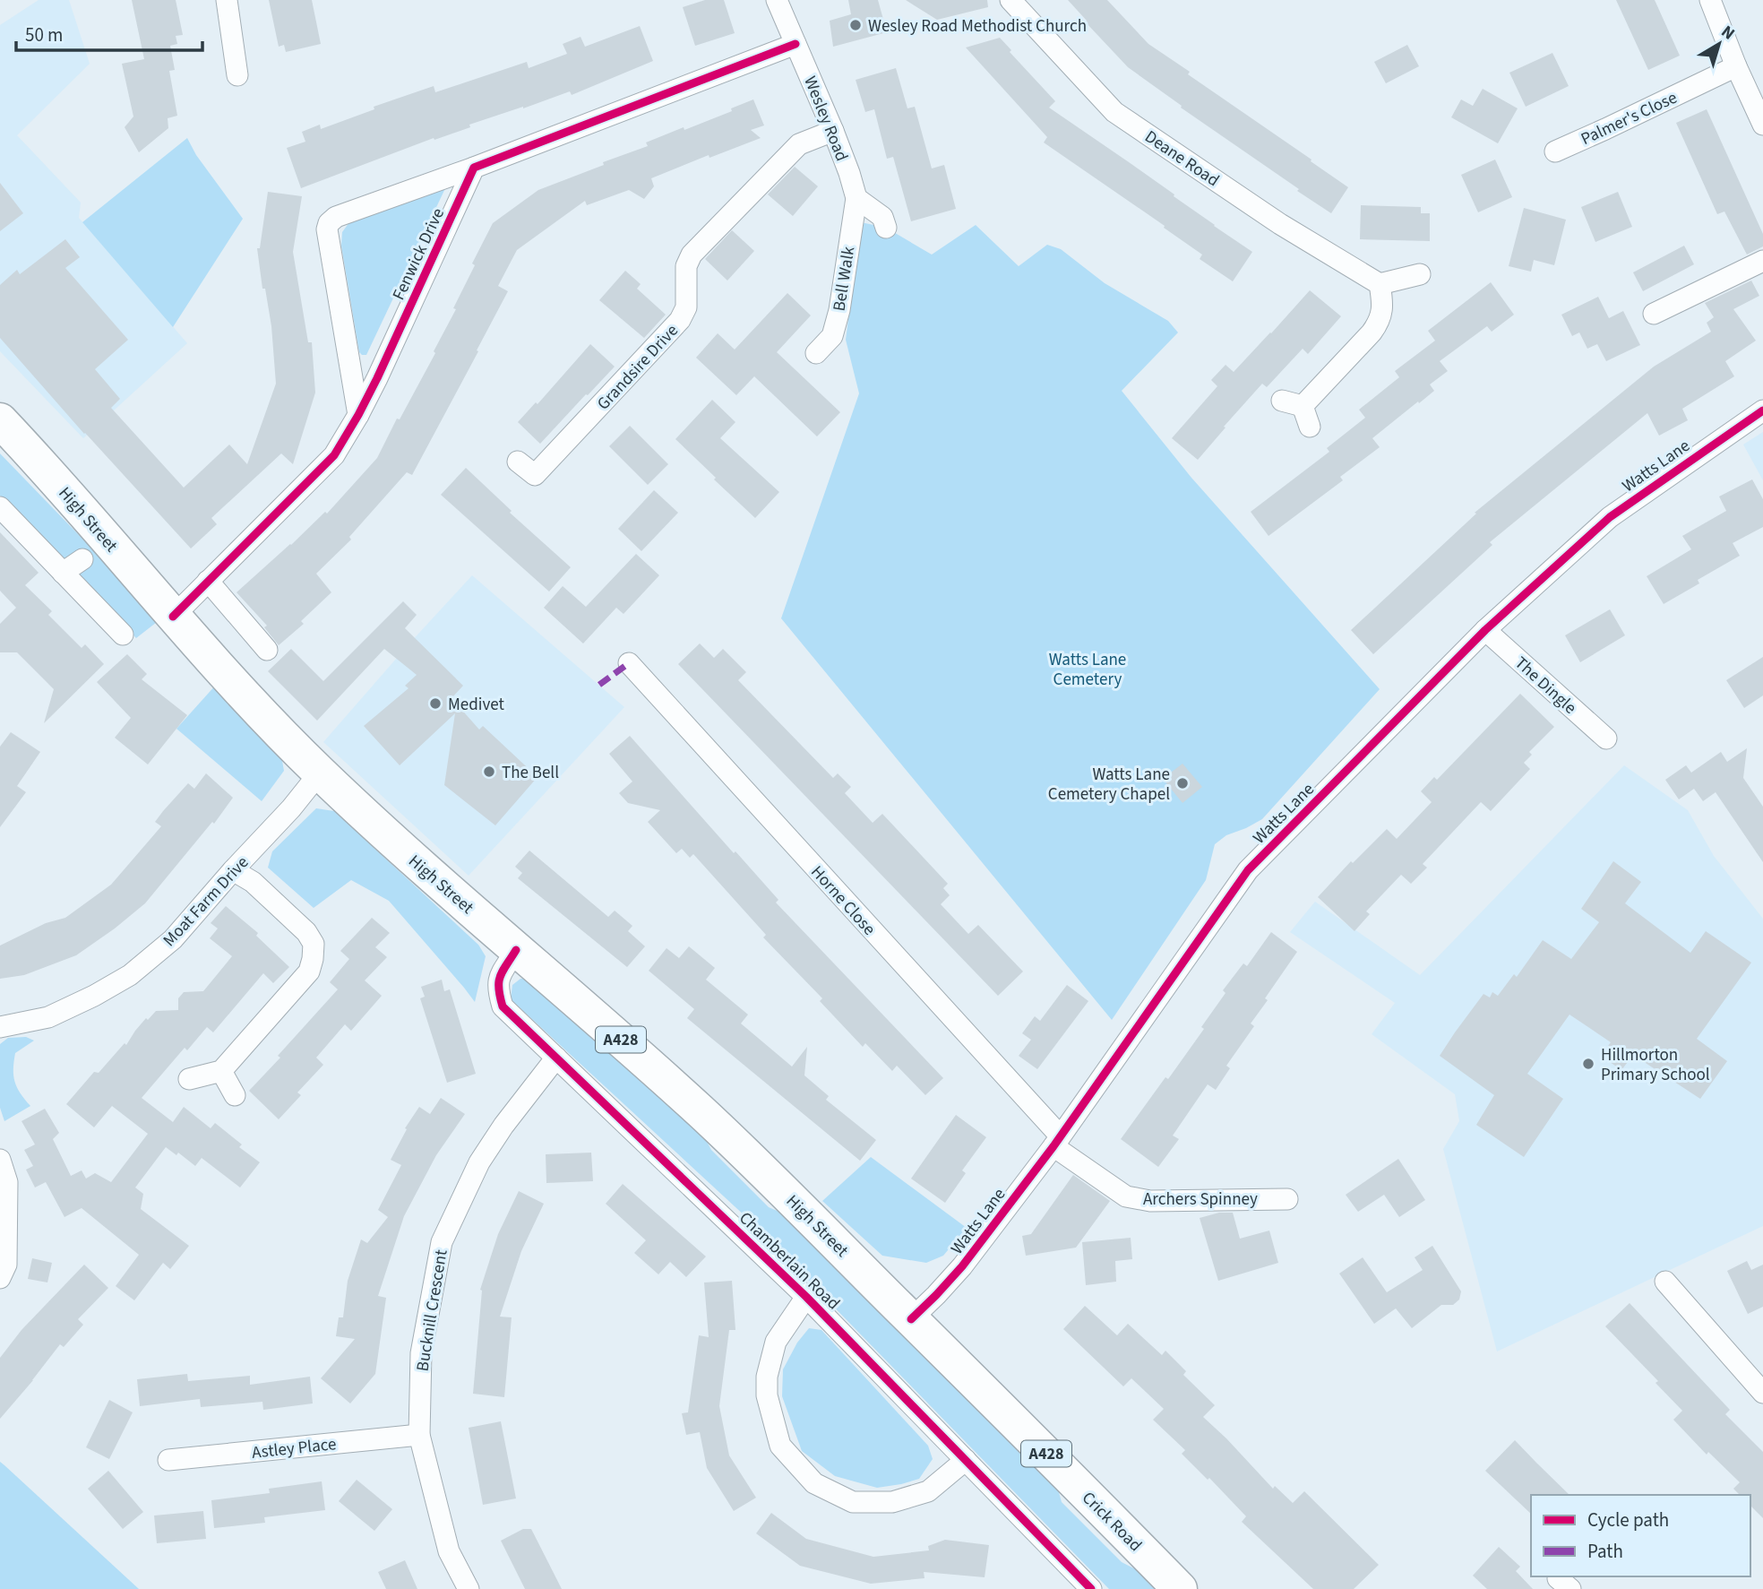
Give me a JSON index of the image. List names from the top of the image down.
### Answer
{
  "streets": {
    "highway": ["High Street", "A428", "Crick Road"],
    "street": [
      "Palmer's Close",
      "Wesley Road",
      "Deane Road",
      "Fenwick Drive",
      "Bell Walk",
      "Grandsire Drive",
      "Watts Lane",
      "The Dingle",
      "Horne Close",
      "Moat Farm Drive",
      "Archers Spinney",
      "Chamberlain Road",
      "Bucknill Crescent",
      "Astley Place"
    ]
  },
  "crossings": [
    ["Wesley Road", "Fenwick Drive"],
    ["Wesley Road", "Bell Walk"],
    ["Wesley Road", "Grandsire Drive"],
    ["Fenwick Drive", "High Street"],
    ["Watts Lane", "High Street"],
    ["Watts Lane", "The Dingle"],
    ["Watts Lane", "Horne Close"],
    ["Watts Lane", "Archers Spinney"],
    ["Watts Lane", "Crick Road"],
    ["High Street", "Moat Farm Drive"],
    ["High Street", "Chamberlain Road"],
    ["High Street", "Crick Road"],
    ["Horne Close", "Archers Spinney"],
    ["Chamberlain Road", "Bucknill Crescent"],
    ["Bucknill Crescent", "Astley Place"]
  ],
  "parks": ["Watts Lane Cemetery"],
  "places": [
    "Wesley Road Methodist Church",
    "Medivet",
    "The Bell",
    "Watts Lane Cemetery Chapel",
    "Hillmorton Primary School"
  ],
  "legend": ["Cycle path", "Path"],
  "scale_bar": "50 m",
  "north": "top right"
}
